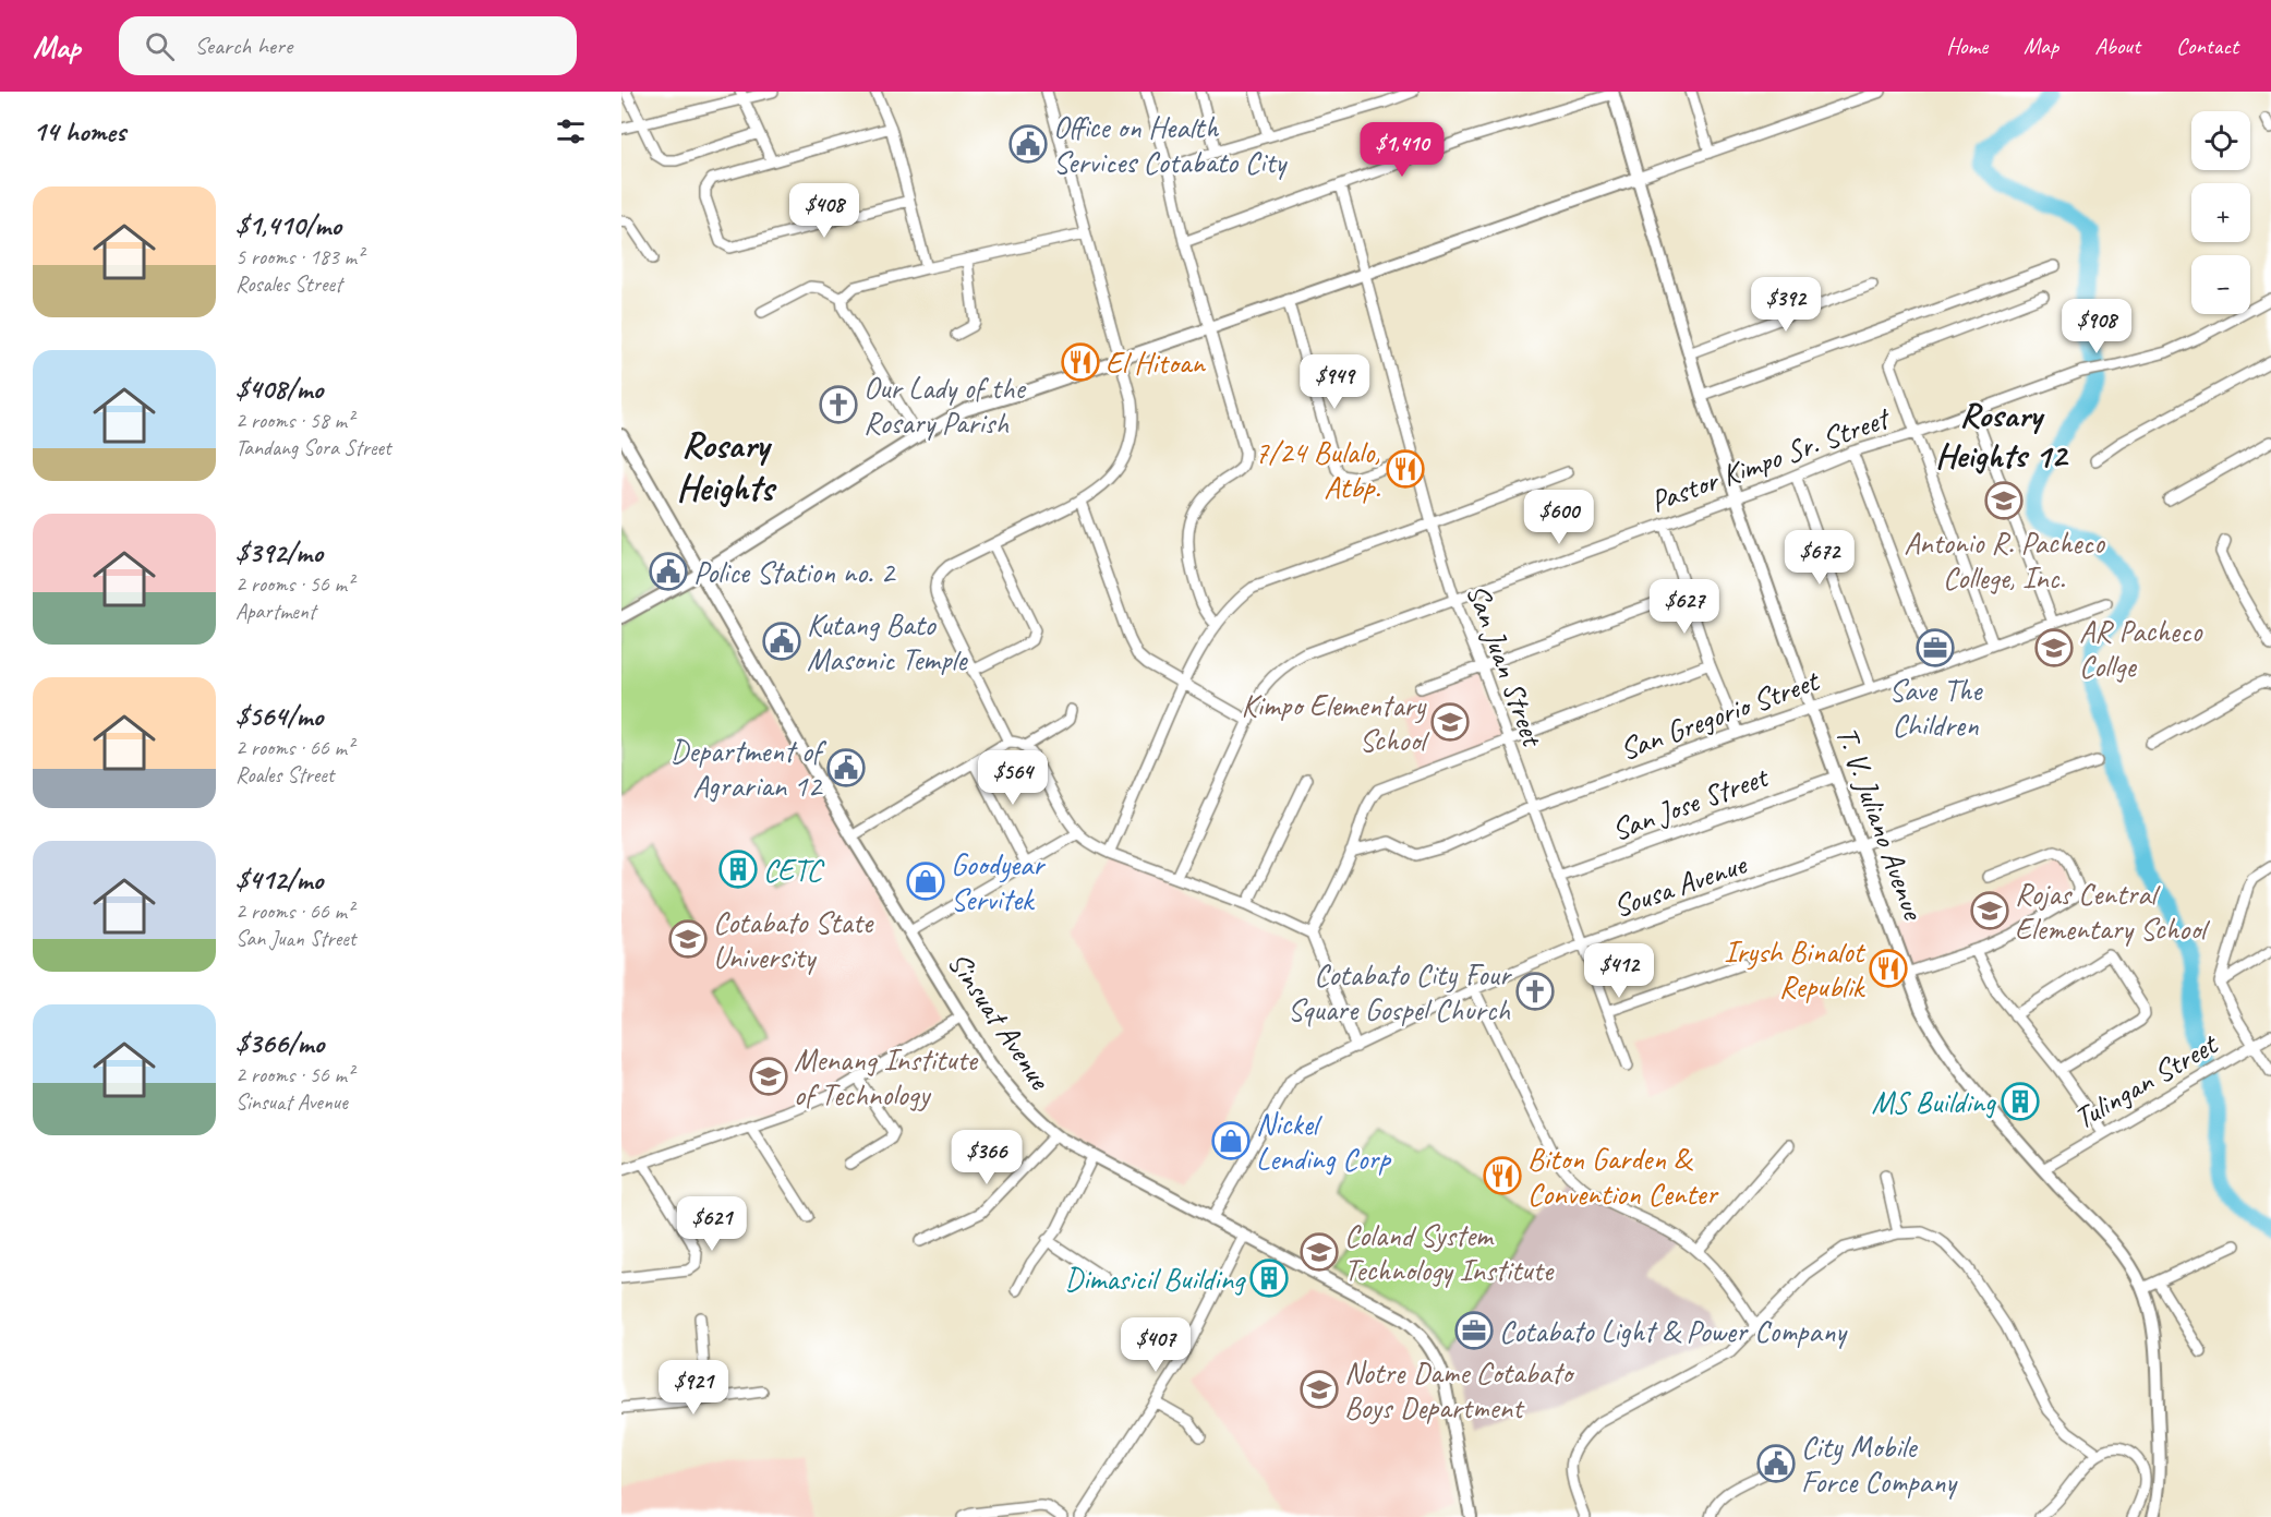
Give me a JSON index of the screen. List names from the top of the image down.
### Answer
{
  "streets": {
    "main road": ["T. V. Juliano Avenue", "Sinsuat Avenue"],
    "street": [
      "Pastor Kimpo Sr. Street",
      "San Juan Street",
      "San Gregorio Street",
      "San Jose Street",
      "Sousa Avenue",
      "Tulingan Street"
    ]
  },
  "crossings": [
    ["Pastor Kimpo Sr. Street", "San Juan Street"],
    ["Pastor Kimpo Sr. Street", "T. V. Juliano Avenue"],
    ["San Juan Street", "San Gregorio Street"],
    ["San Juan Street", "San Jose Street"],
    ["San Juan Street", "Sousa Avenue"],
    ["San Gregorio Street", "T. V. Juliano Avenue"],
    ["San Jose Street", "T. V. Juliano Avenue"],
    ["T. V. Juliano Avenue", "Sousa Avenue"],
    ["T. V. Juliano Avenue", "Tulingan Street"],
    ["Sousa Avenue", "Sinsuat Avenue"]
  ],
  "districts": ["Rosary Heights 12", "Rosary Heights"],
  "places": {
    "public building": [
      "Office on Health Services Cotabato City",
      "Police Station no. 2",
      "Kutang Bato Masonic Temple",
      "Department of Agrarian 12",
      "City Mobile Force Company"
    ],
    "restaurant": [
      "El Hitoan",
      "7/24 Bulalo, Atbp.",
      "Irysh Binalot Republik",
      "Biton Garden & Convention Center"
    ],
    "church": ["Our Lady of the Rosary Parish", "Cotabato City Four Square Gospel Church"],
    "school or university": [
      "Antonio R. Pacheco College, Inc.",
      "AR Pacheco Collge",
      "Kimpo Elementary School",
      "Rojas Central Elementary School",
      "Cotabato State University",
      "Menang Institute of Technology",
      "Coland System Technology Institute",
      "Notre Dame Cotabato Boys Department"
    ],
    "office": ["Save The Children", "Cotabato Light & Power Company"],
    "building": ["CETC", "MS Building", "Dimasicil Building"],
    "shop": ["Goodyear Servitek", "Nickel Lending Corp"]
  },
  "page": {
    "header": "Map",
    "search": "Search here",
    "nav": [
      "Home",
      "Map",
      "About",
      "Contact"
    ],
    "heading": "14 homes",
    "map_buttons": ["+", "−"],
    "price": [
      "$1,410",
      "$408",
      "$392",
      "$908",
      "$949",
      "$600",
      "$672",
      "$627",
      "$564",
      "$412",
      "$366",
      "$621",
      "$407",
      "$921"
    ],
    "list": [
      {
        "name": "$1,410/mo",
        "note": "5 rooms · 183 m² · Rosales Street"
      },
      {
        "name": "$408/mo",
        "note": "2 rooms · 58 m² · Tandang Sora Street"
      },
      {
        "name": "$392/mo",
        "note": "2 rooms · 56 m² · Apartment"
      },
      {
        "name": "$564/mo",
        "note": "2 rooms · 66 m² · Roales Street"
      },
      {
        "name": "$412/mo",
        "note": "2 rooms · 66 m² · San Juan Street"
      },
      {
        "name": "$366/mo",
        "note": "2 rooms · 56 m² · Sinsuat Avenue"
      }
    ]
  }
}
